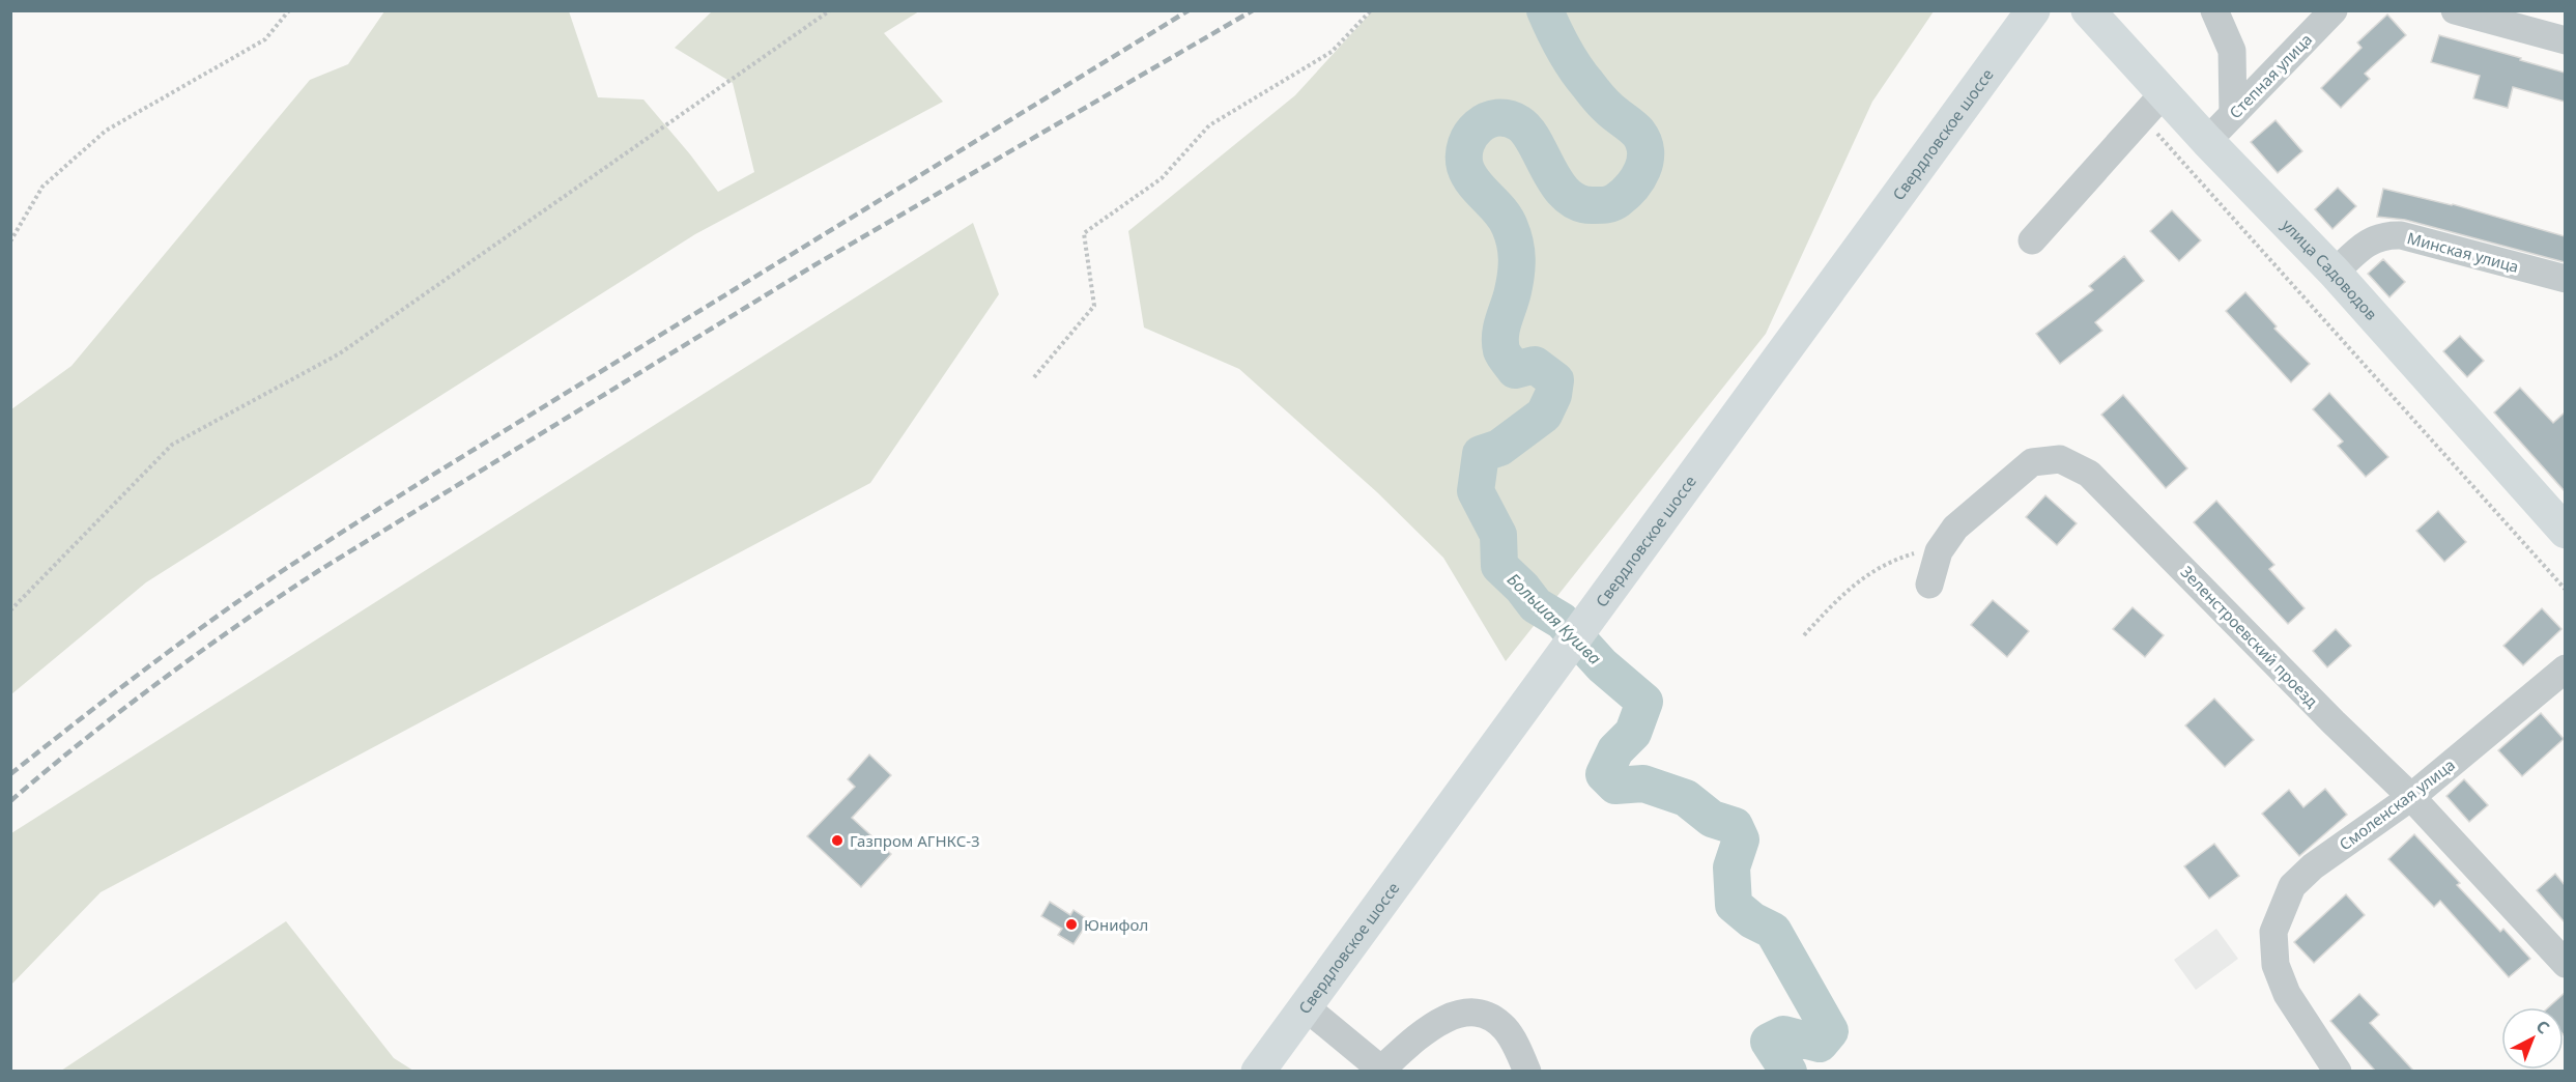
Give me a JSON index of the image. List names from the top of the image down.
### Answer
{
  "streets": {
    "main road": ["Свердловское шоссе", "улица Садоводов"],
    "street": [
      "Степная улица",
      "Минская улица",
      "Зеленстроевский проезд",
      "Смоленская улица"
    ]
  },
  "crossings": [
    ["Степная улица", "улица Садоводов"],
    ["Минская улица", "улица Садоводов"],
    ["Зеленстроевский проезд", "Смоленская улица"]
  ],
  "water": ["Большая Кушва"],
  "places": ["Газпром АГНКС-3", "Юнифол"],
  "north": "top right"
}
